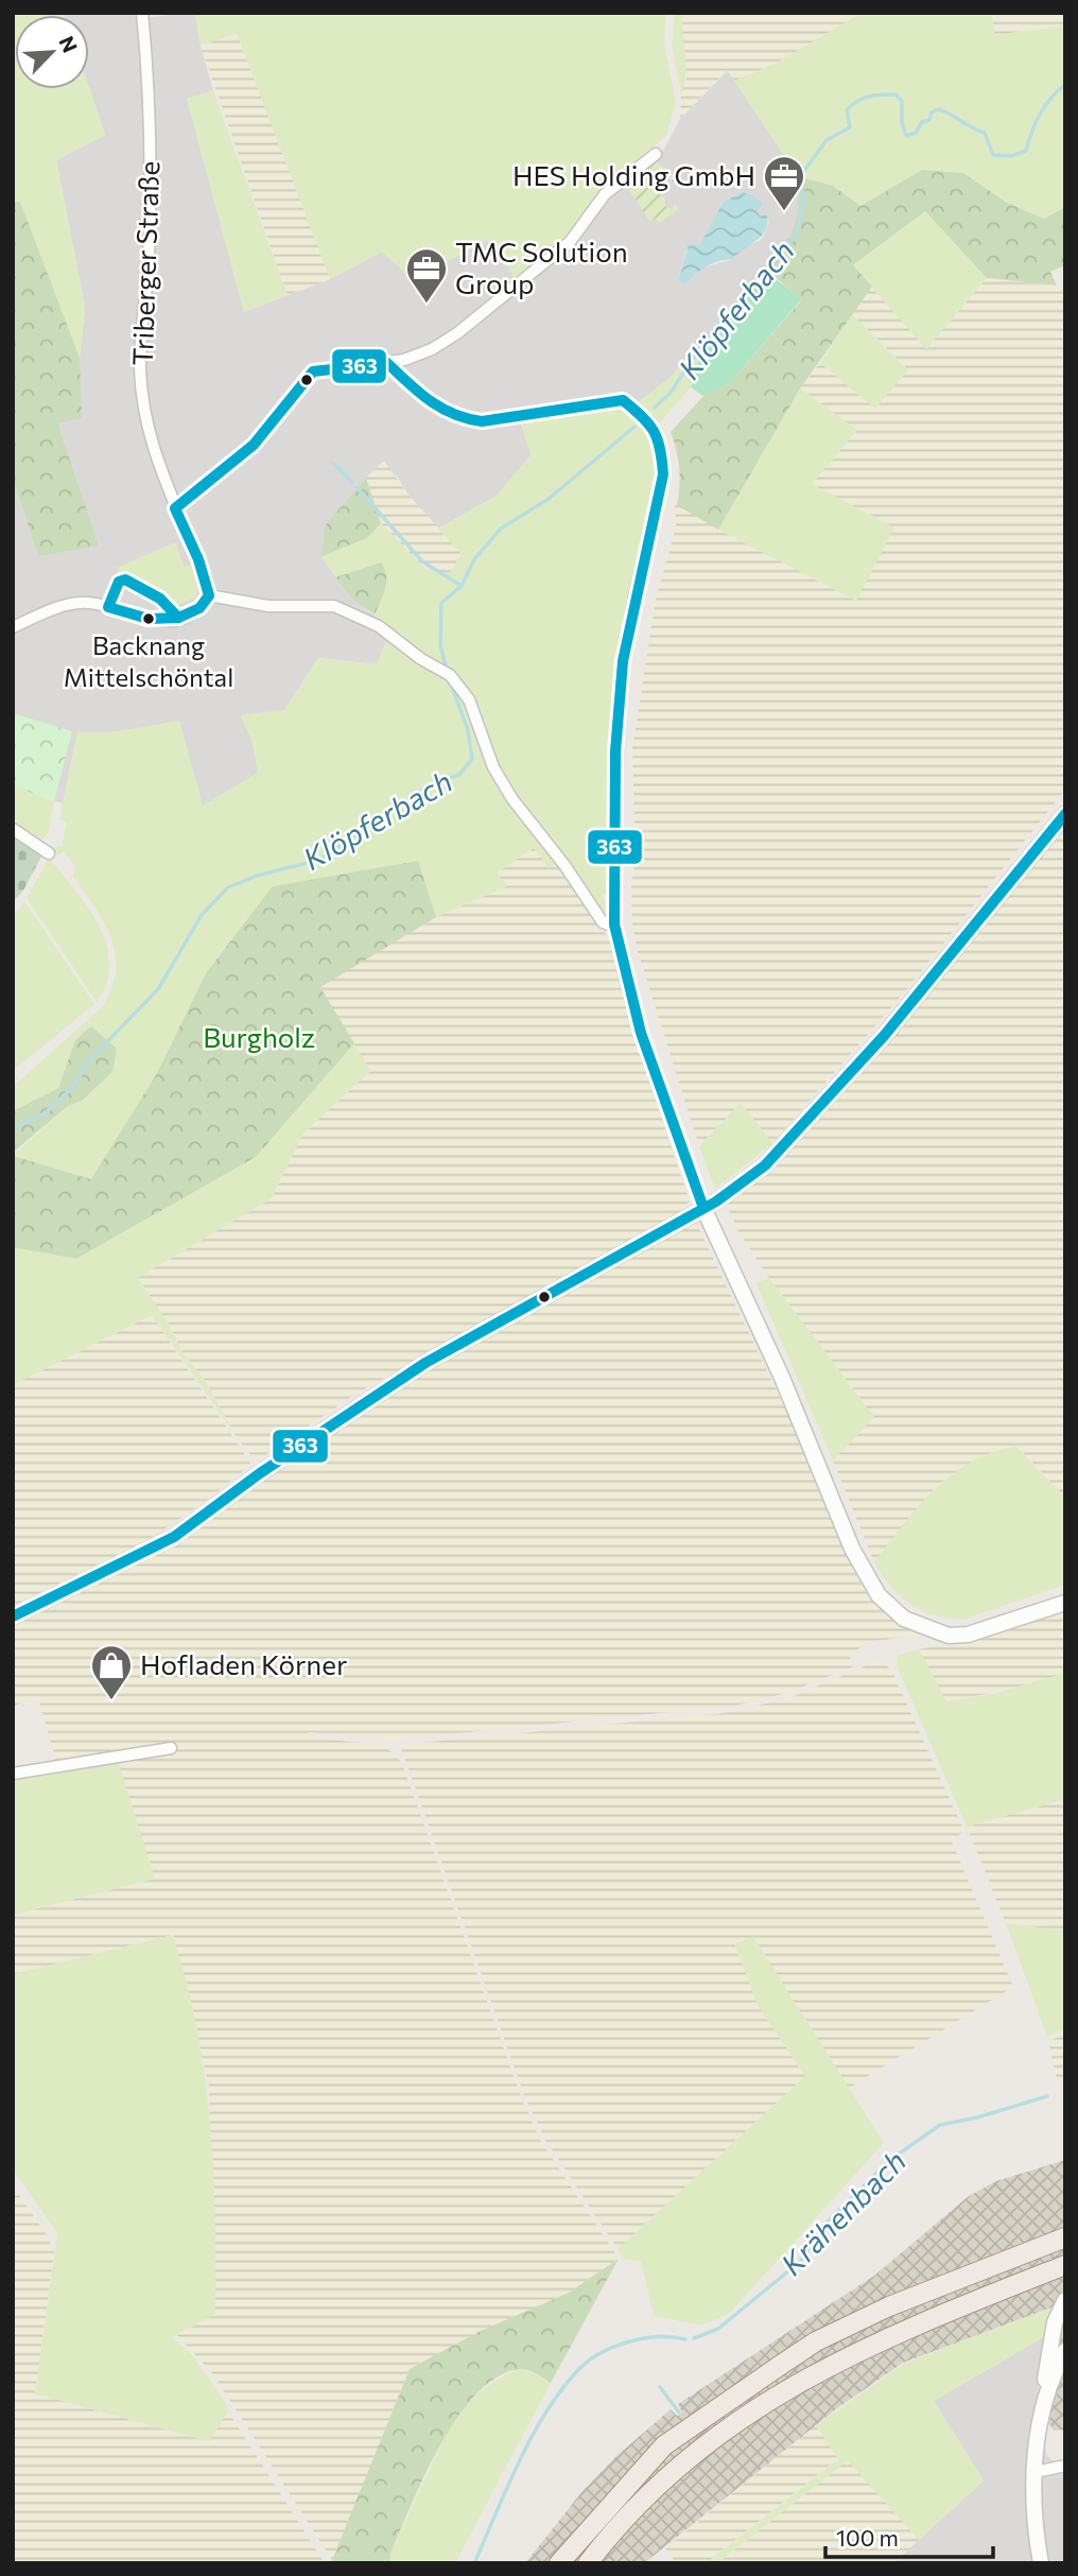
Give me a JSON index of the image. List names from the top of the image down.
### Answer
{
  "streets": {
    "street": ["Triberger Straße"]
  },
  "water": ["Klöpferbach", "Krähenbach"],
  "parks": ["Burgholz"],
  "places": {
    "office": ["HES Holding GmbH", "TMC Solution Group"],
    "other": ["Backnang Mittelschöntal"],
    "shop": ["Hofladen Körner"]
  },
  "lines": ["transit line 363"],
  "scale_bar": "100 m",
  "north": "top right"
}
